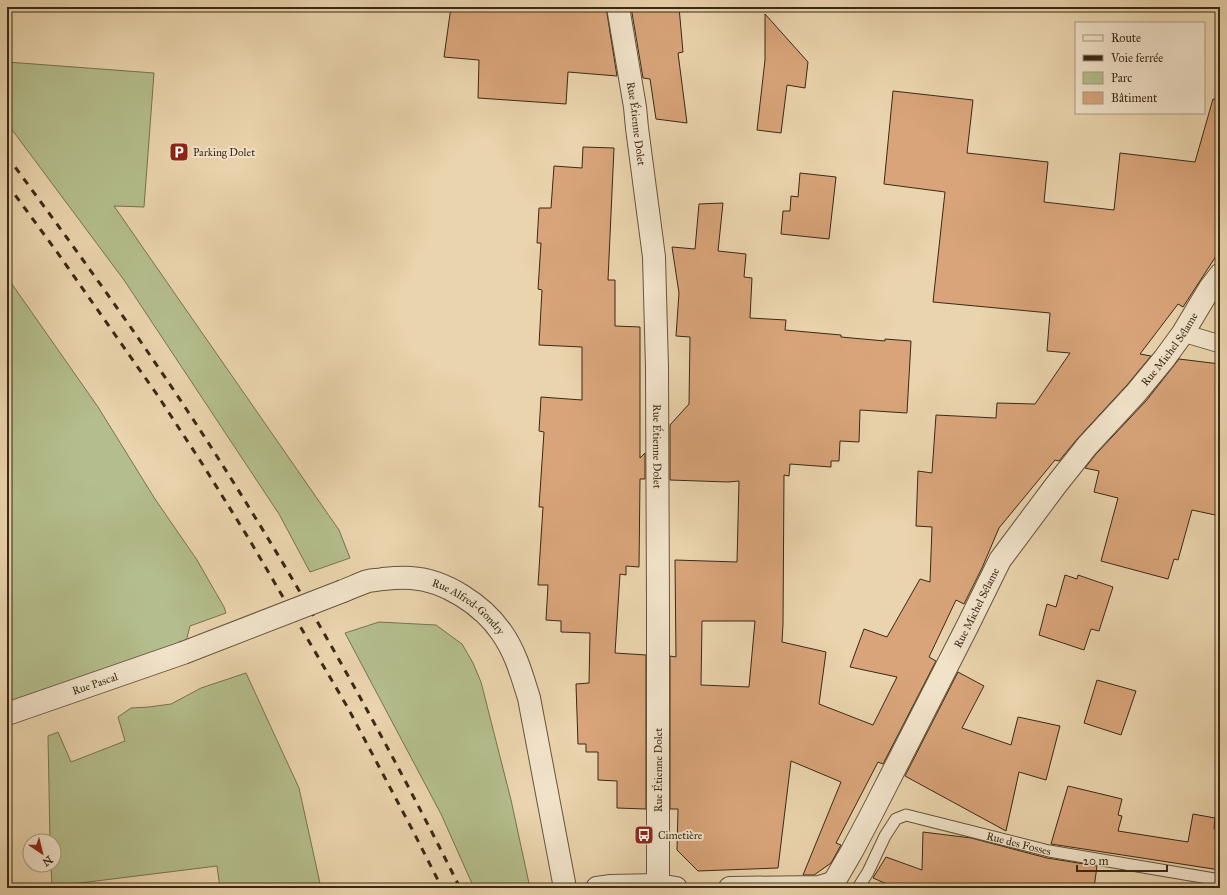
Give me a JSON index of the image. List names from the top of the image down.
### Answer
{
  "streets": {
    "street": [
      "Rue Étienne Dolet",
      "Rue Michel Sélame",
      "Rue Alfred-Gondry",
      "Rue Pascal"
    ],
    "lane": ["Rue des Fosses"]
  },
  "crossings": [
    ["Rue Alfred-Gondry", "Rue Pascal"]
  ],
  "places": {
    "parking": ["Parking Dolet"],
    "bus stop": ["Cimetière"]
  },
  "legend": [
    "Route",
    "Voie ferrée",
    "Parc",
    "Bâtiment"
  ],
  "scale_bar": "20 m",
  "north": "bottom right"
}
